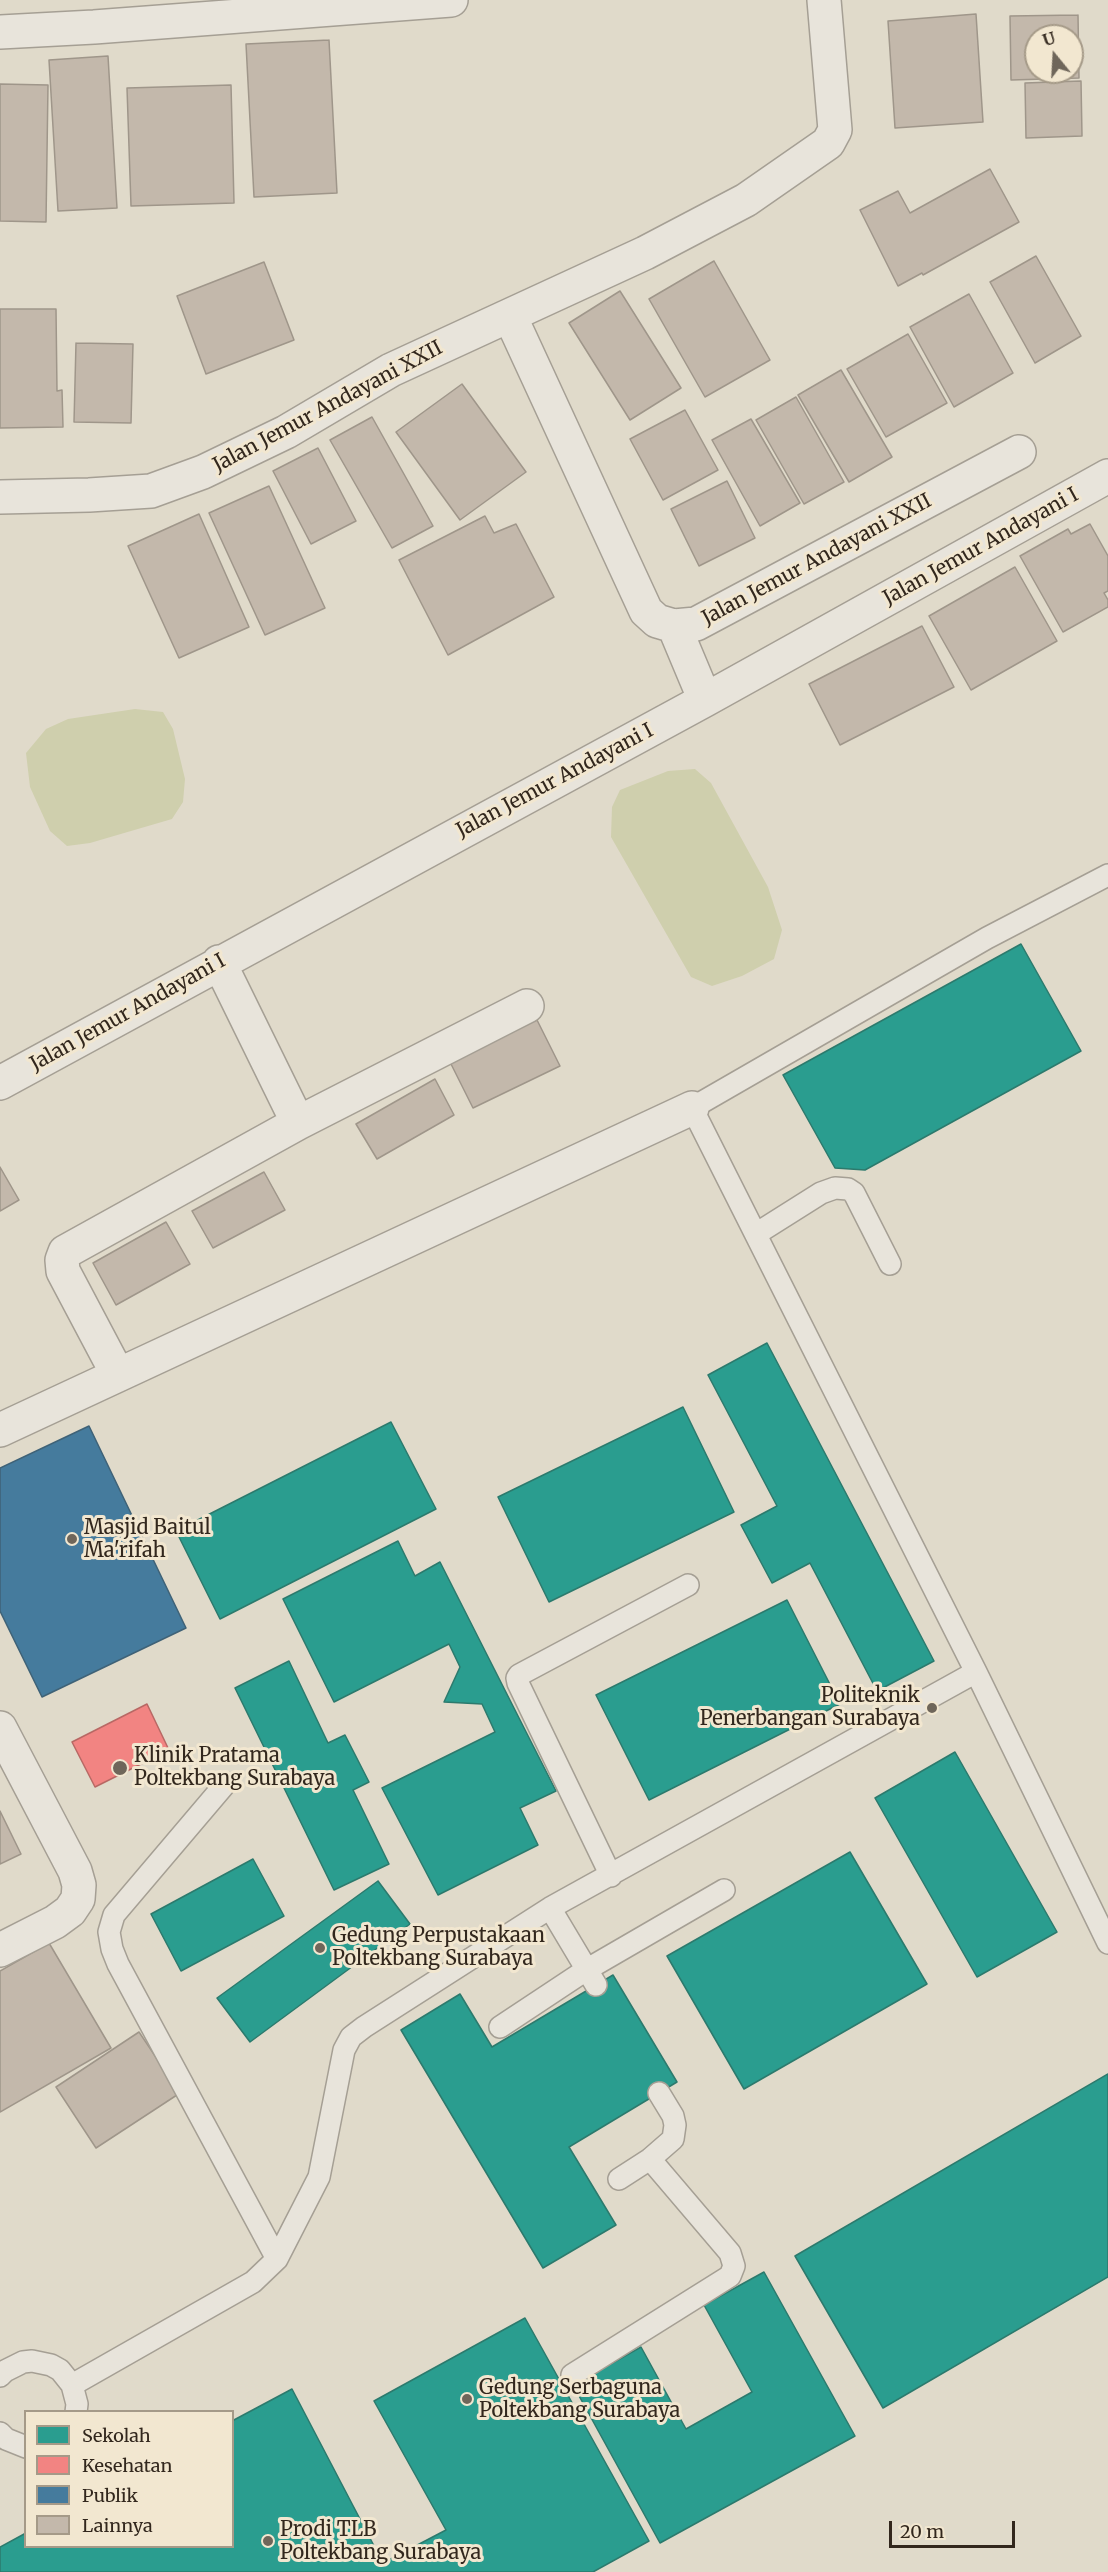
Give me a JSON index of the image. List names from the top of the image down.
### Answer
{
  "streets": {
    "street": ["Jalan Jemur Andayani XXII", "Jalan Jemur Andayani I"]
  },
  "places": [
    "Masjid Baitul Ma'rifah",
    "Politeknik Penerbangan Surabaya",
    "Klinik Pratama Poltekbang Surabaya",
    "Gedung Perpustakaan Poltekbang Surabaya",
    "Gedung Serbaguna Poltekbang Surabaya",
    "Prodi TLB Poltekbang Surabaya"
  ],
  "legend": [
    "Sekolah",
    "Kesehatan",
    "Publik",
    "Lainnya"
  ],
  "scale_bar": "20 m",
  "north": "top"
}
